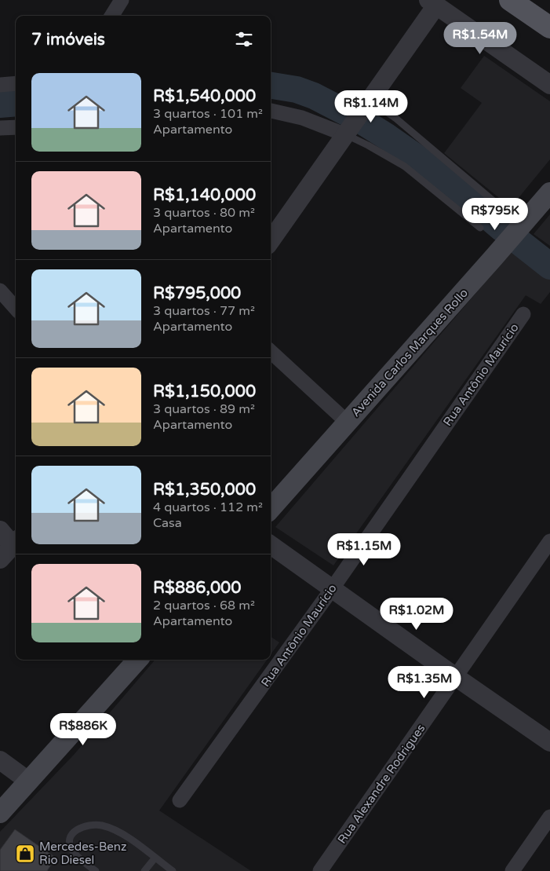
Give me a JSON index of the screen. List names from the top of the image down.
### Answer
{
  "streets": {
    "main road": ["Avenida Carlos Marques Rollo"],
    "street": ["Rua Antônio Maurício", "Rua Alexandre Rodrigues"]
  },
  "places": {
    "shop": ["Mercedes-Benz Rio Diesel"]
  },
  "page": {
    "heading": "7 imóveis",
    "price": [
      "R$1.54M",
      "R$1.14M",
      "R$795K",
      "R$1.15M",
      "R$1.02M",
      "R$1.35M",
      "R$886K"
    ],
    "list": [
      {
        "name": "R$1,540,000",
        "note": "3 quartos · 101 m² · Apartamento"
      },
      {
        "name": "R$1,140,000",
        "note": "3 quartos · 80 m² · Apartamento"
      },
      {
        "name": "R$795,000",
        "note": "3 quartos · 77 m² · Apartamento"
      },
      {
        "name": "R$1,150,000",
        "note": "3 quartos · 89 m² · Apartamento"
      },
      {
        "name": "R$1,350,000",
        "note": "4 quartos · 112 m² · Casa"
      },
      {
        "name": "R$886,000",
        "note": "2 quartos · 68 m² · Apartamento"
      }
    ]
  }
}
